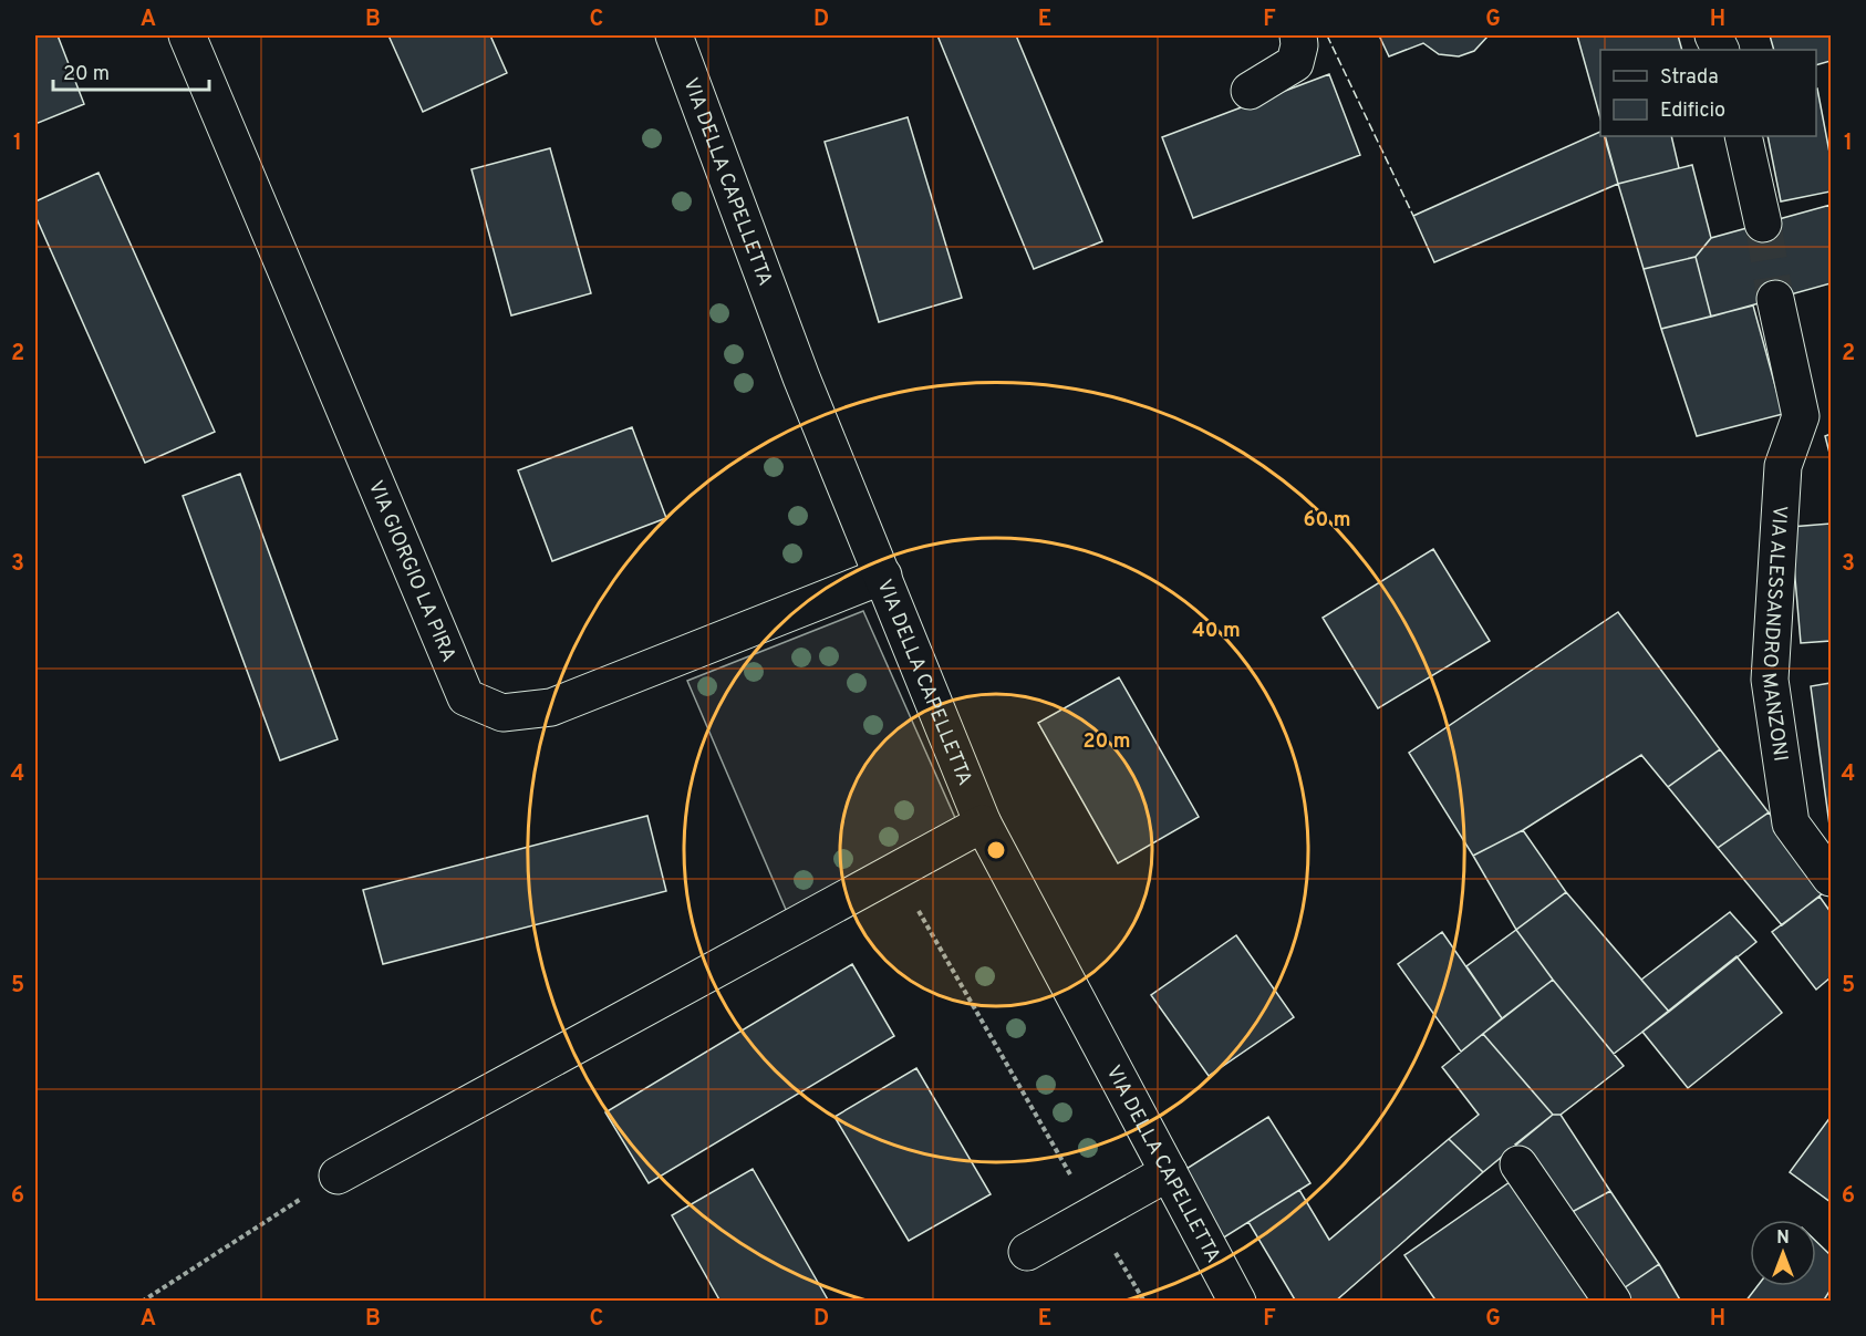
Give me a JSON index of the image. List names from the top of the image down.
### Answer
{
  "streets": {
    "street": ["VIA DELLA CAPELLETTA", "VIA GIORGIO LA PIRA", "VIA ALESSANDRO MANZONI"]
  },
  "crossings": [
    ["VIA DELLA CAPELLETTA", "VIA GIORGIO LA PIRA"]
  ],
  "legend": ["Strada", "Edificio"],
  "scale_bar": "20 m",
  "north": "top",
  "grid": {
    "columns": [
      "A",
      "B",
      "C",
      "D",
      "E",
      "F",
      "G",
      "H"
    ],
    "rows": [
      "1",
      "2",
      "3",
      "4",
      "5",
      "6"
    ]
  },
  "rings": ["60 m", "40 m", "20 m"]
}
